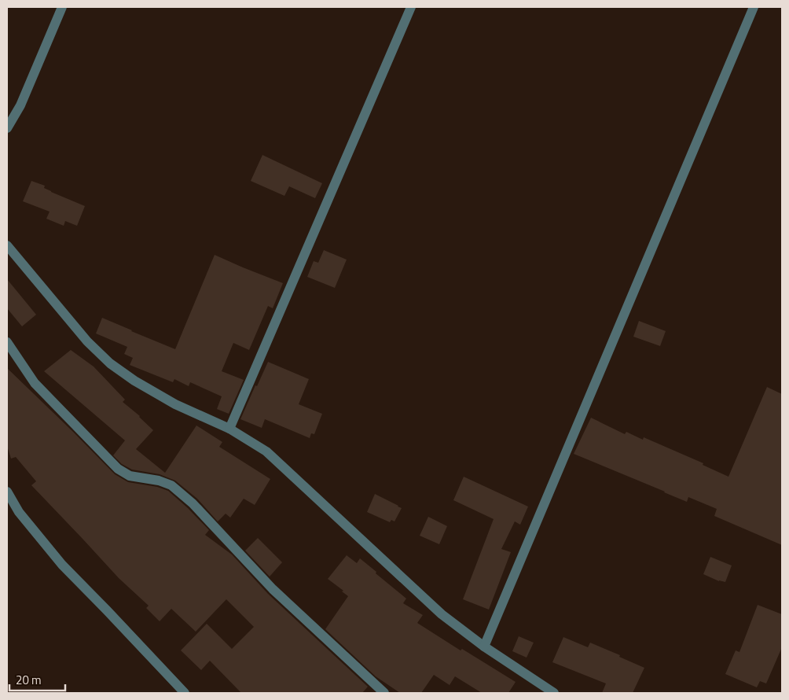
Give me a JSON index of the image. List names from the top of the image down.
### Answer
{
  "scale_bar": "20 m"
}
